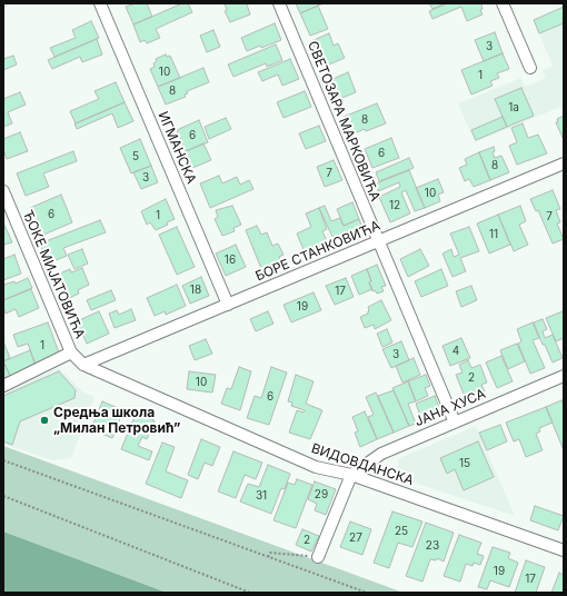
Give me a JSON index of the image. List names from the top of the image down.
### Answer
{
  "streets": {
    "street": [
      "СВЕТОЗАРА МАРКОВИЋА",
      "ИГМАНСКА",
      "БОРЕ СТАНКОВИЋА",
      "ЂОКЕ МИЈАТОВИЋА",
      "ЈАНА ХУСА",
      "ВИДОВДАНСКА"
    ]
  },
  "crossings": [
    ["СВЕТОЗАРА МАРКОВИЋА", "БОРЕ СТАНКОВИЋА"],
    ["СВЕТОЗАРА МАРКОВИЋА", "ЈАНА ХУСА"],
    ["ИГМАНСКА", "БОРЕ СТАНКОВИЋА"],
    ["БОРЕ СТАНКОВИЋА", "ЂОКЕ МИЈАТОВИЋА"],
    ["БОРЕ СТАНКОВИЋА", "ВИДОВДАНСКА"],
    ["ЂОКЕ МИЈАТОВИЋА", "ВИДОВДАНСКА"],
    ["ЈАНА ХУСА", "ВИДОВДАНСКА"]
  ],
  "places": ["Средња школа „Милан Петровић”"],
  "house_numbers": [
    "3",
    "10",
    "1",
    "8",
    "1a",
    "8",
    "6",
    "6",
    "5",
    "8",
    "7",
    "3",
    "10",
    "12",
    "6",
    "1",
    "7",
    "11",
    "16",
    "18",
    "17",
    "19",
    "1",
    "4",
    "3",
    "2",
    "10",
    "6",
    "15",
    "29",
    "31",
    "25",
    "27",
    "2",
    "23",
    "19",
    "17"
  ]
}
